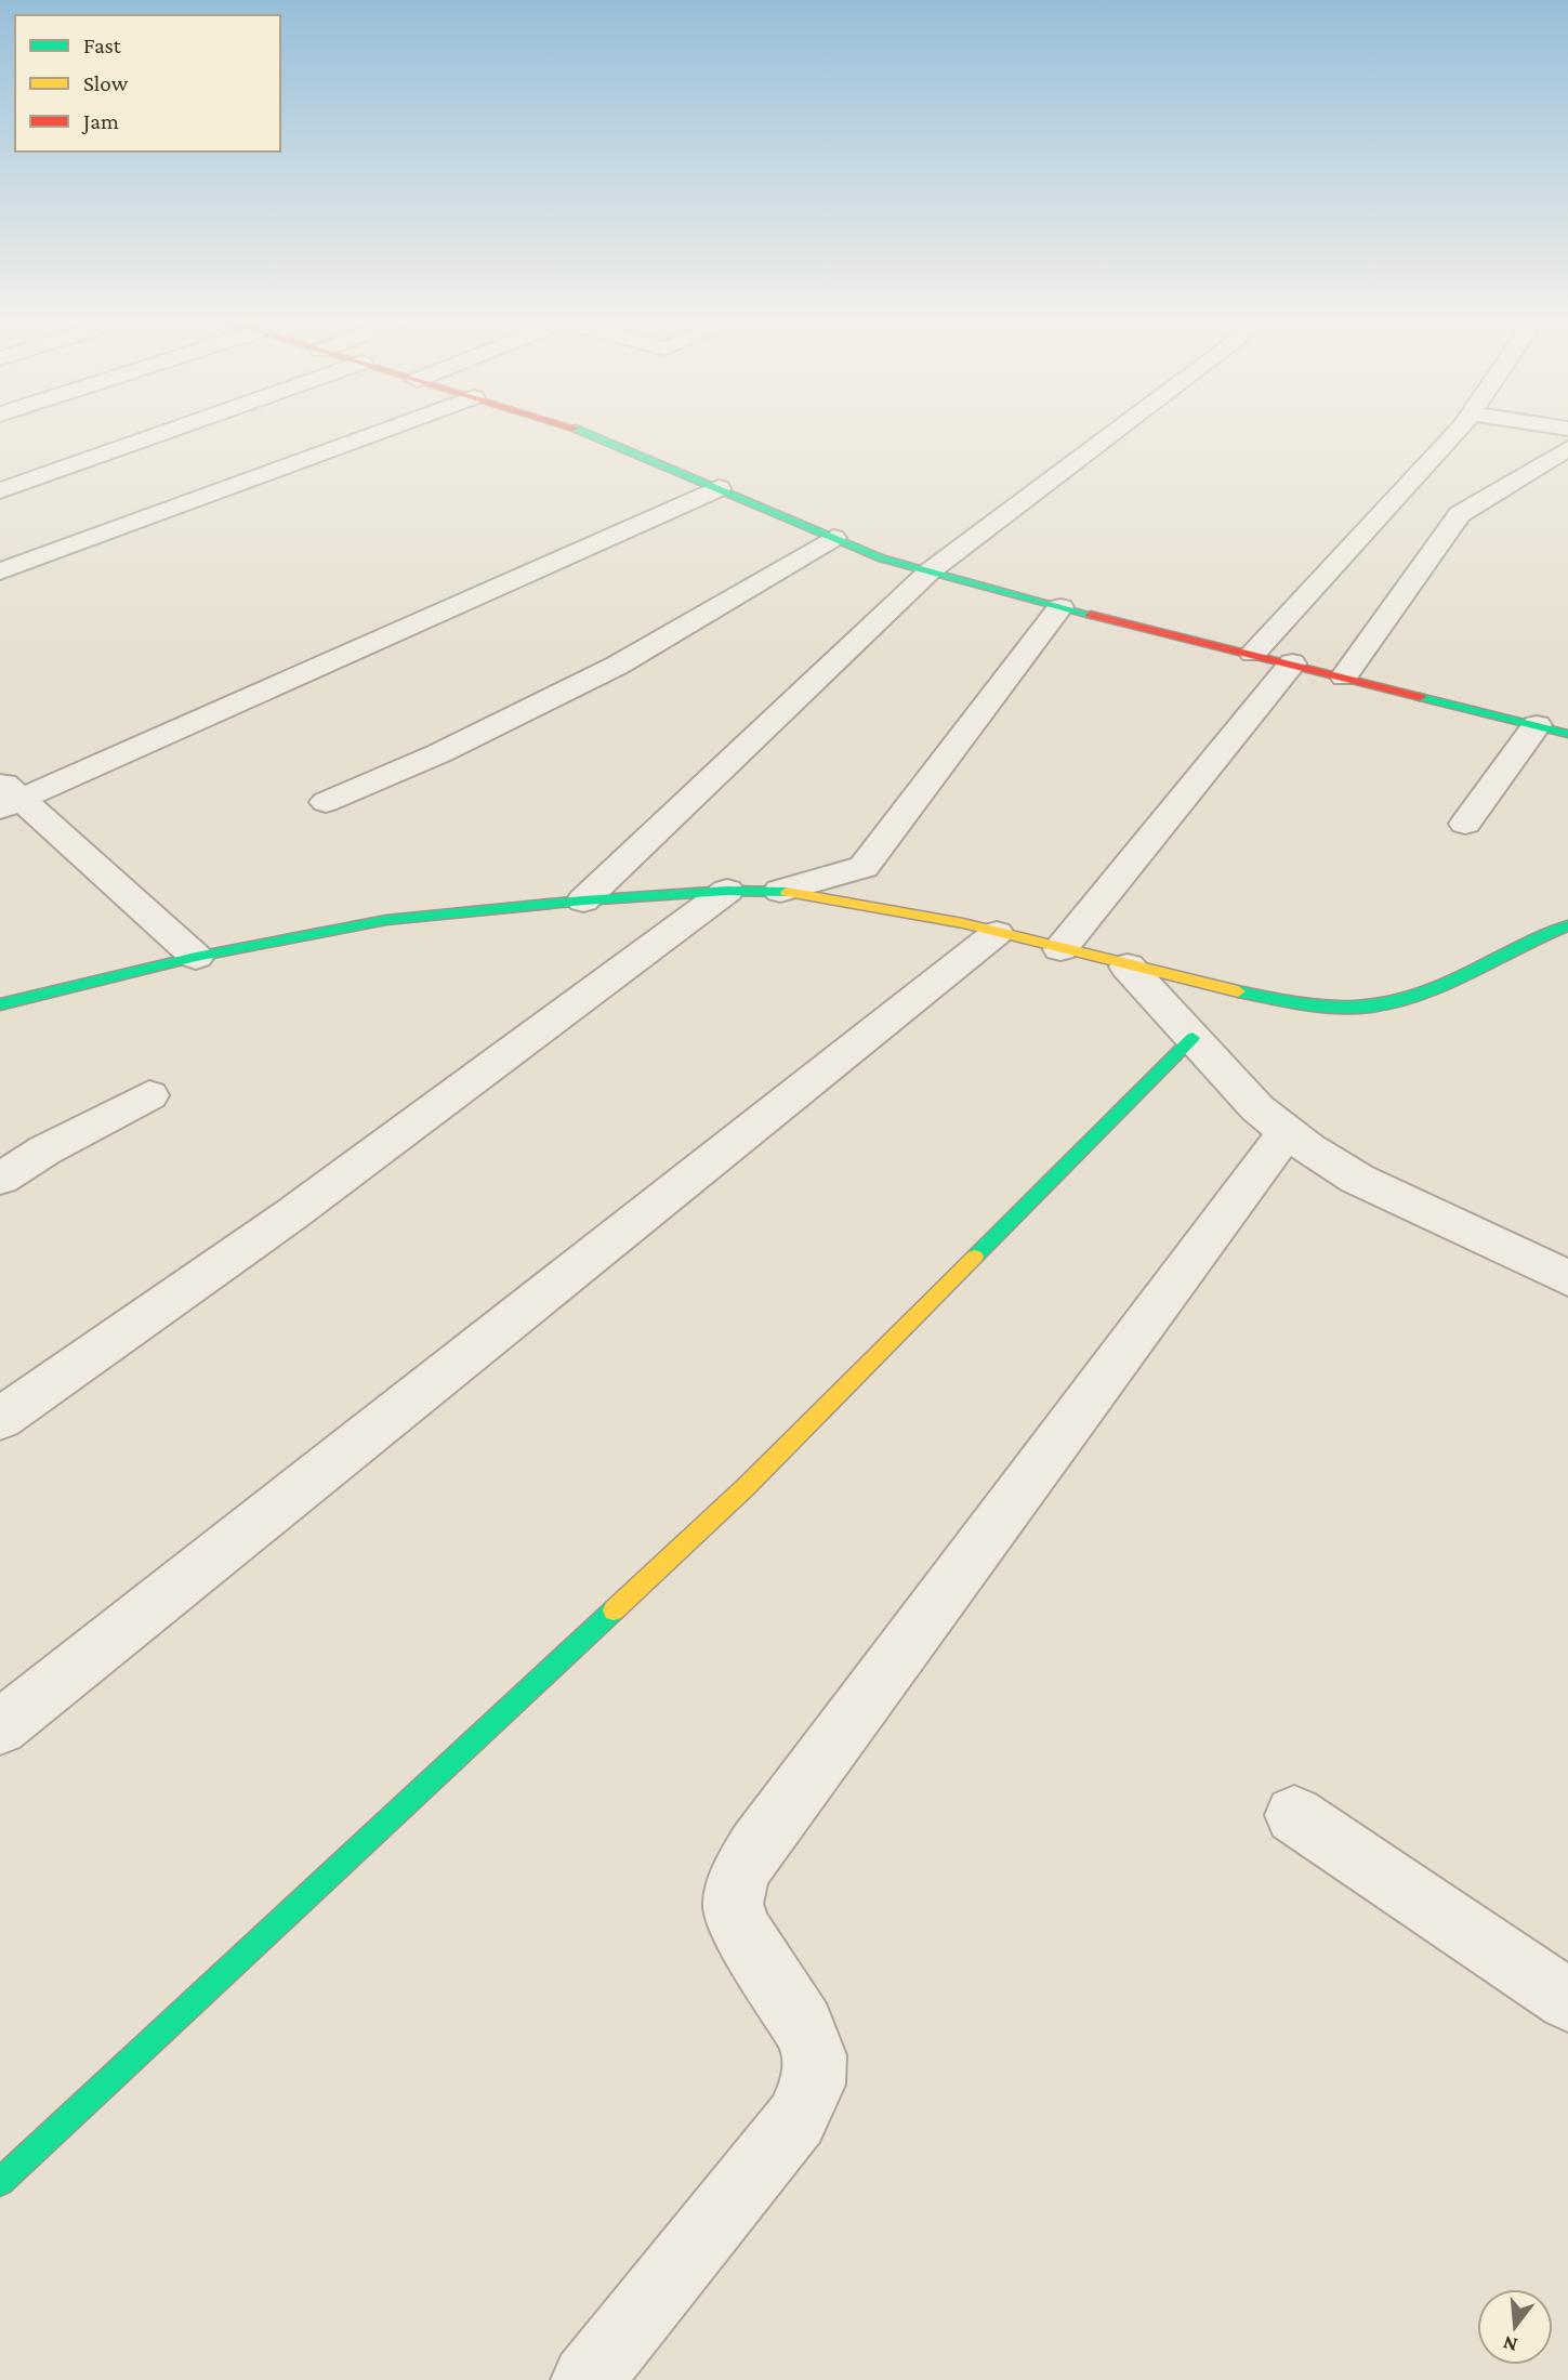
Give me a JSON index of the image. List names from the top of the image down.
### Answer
{
  "legend": ["Fast", "Slow", "Jam"],
  "north": "bottom"
}
